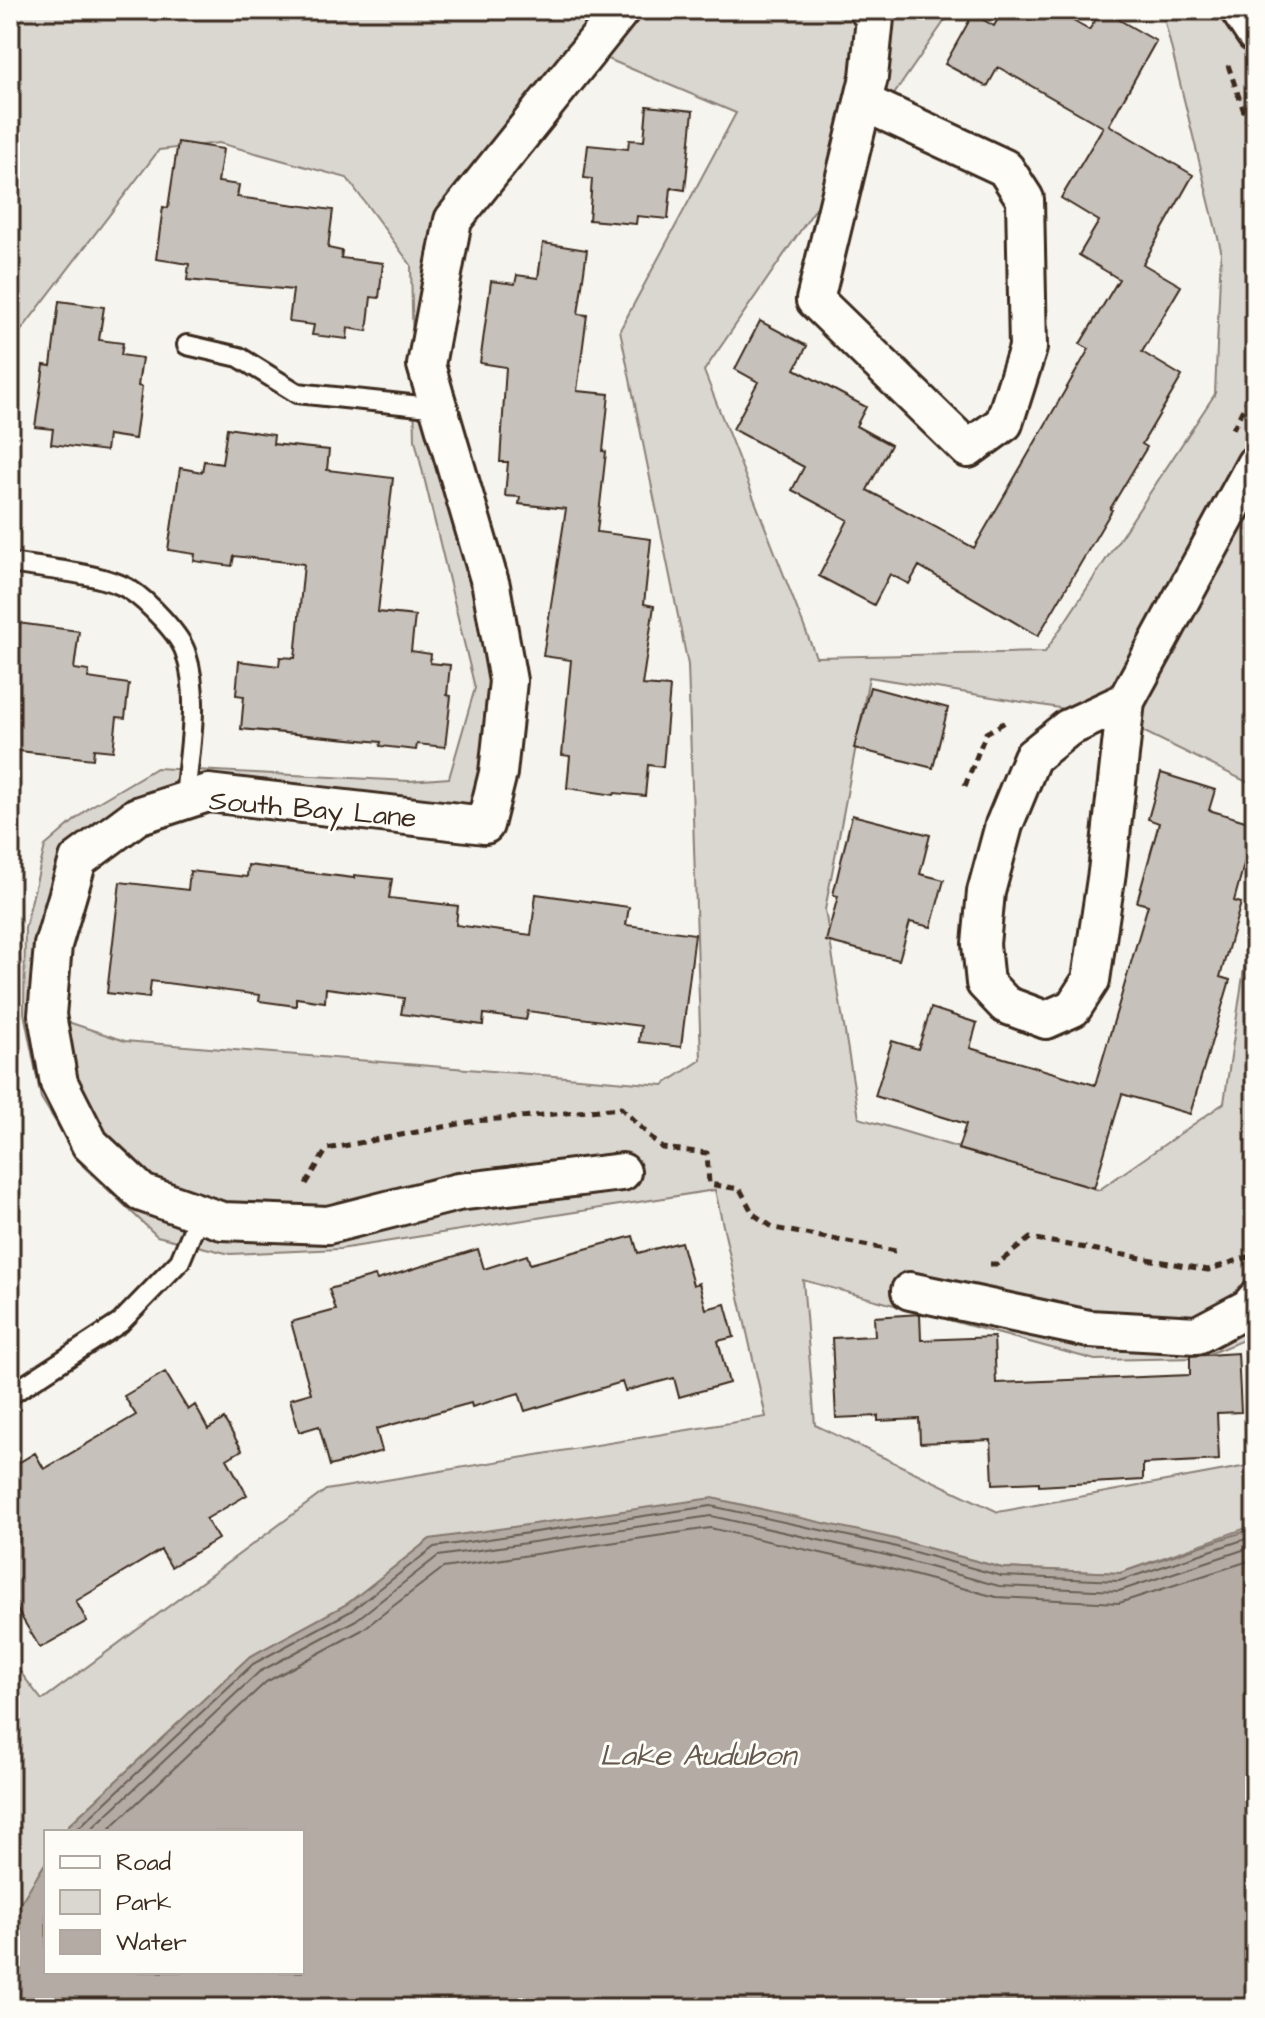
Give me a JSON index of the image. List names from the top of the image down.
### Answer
{
  "streets": {
    "street": ["South Bay Lane"]
  },
  "water": ["Lake Audubon"],
  "legend": ["Road", "Park", "Water"]
}
